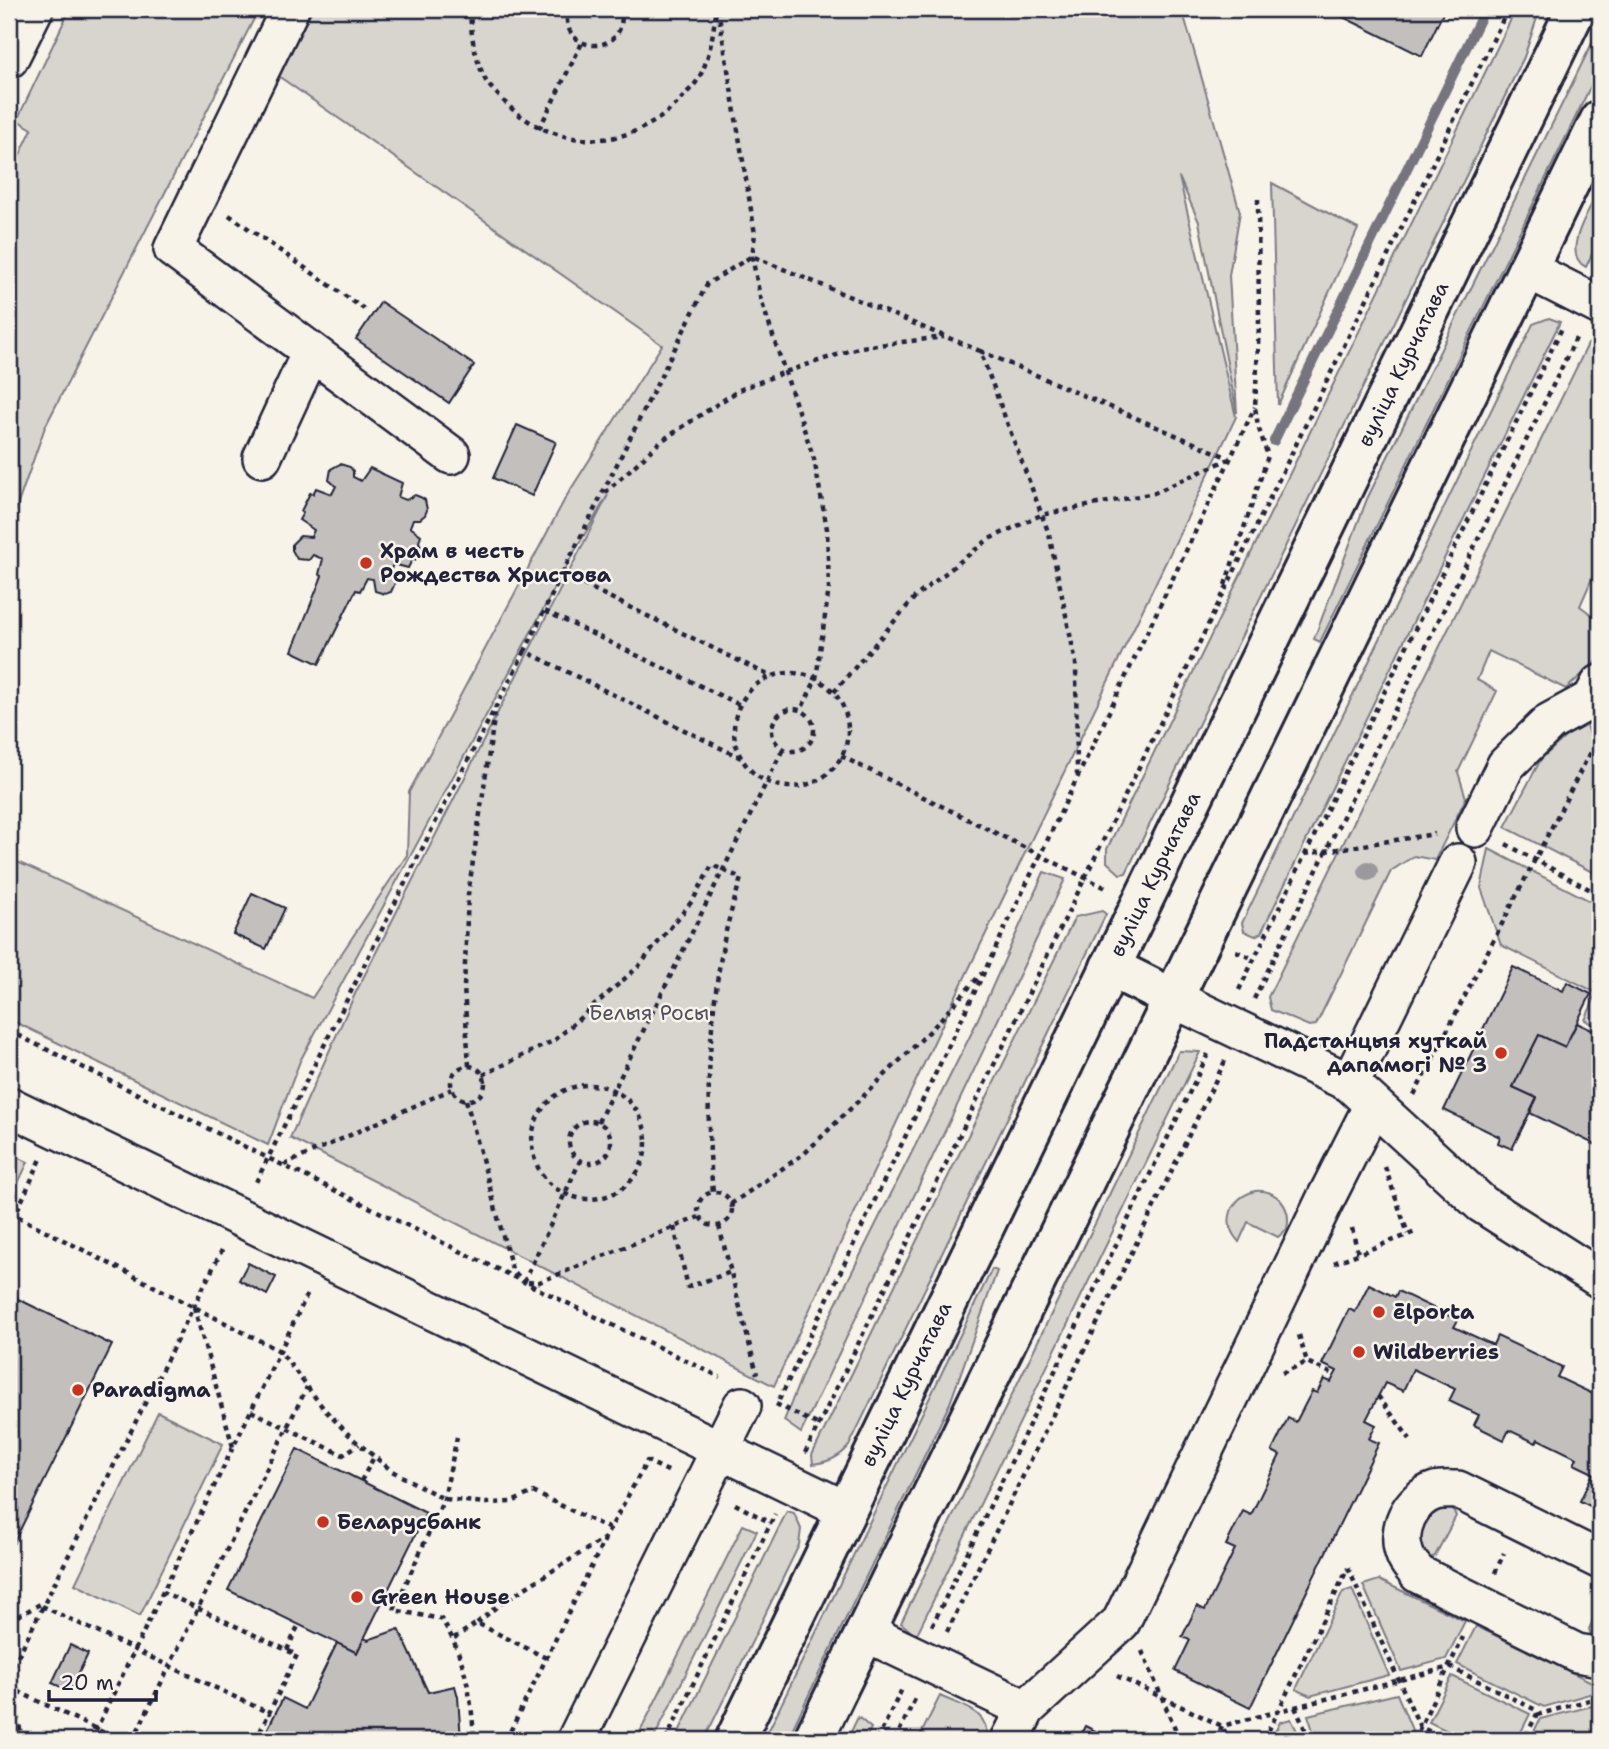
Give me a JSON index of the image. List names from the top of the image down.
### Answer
{
  "streets": {
    "main road": ["вуліца Курчатава"]
  },
  "parks": ["Белыя Росы"],
  "places": [
    "Храм в честь Рождества Христова",
    "Падстанцыя хуткай дапамогі № 3",
    "ēlporta",
    "Wildberries",
    "Paradigma",
    "Беларусбанк",
    "Green House"
  ],
  "scale_bar": "20 m"
}
